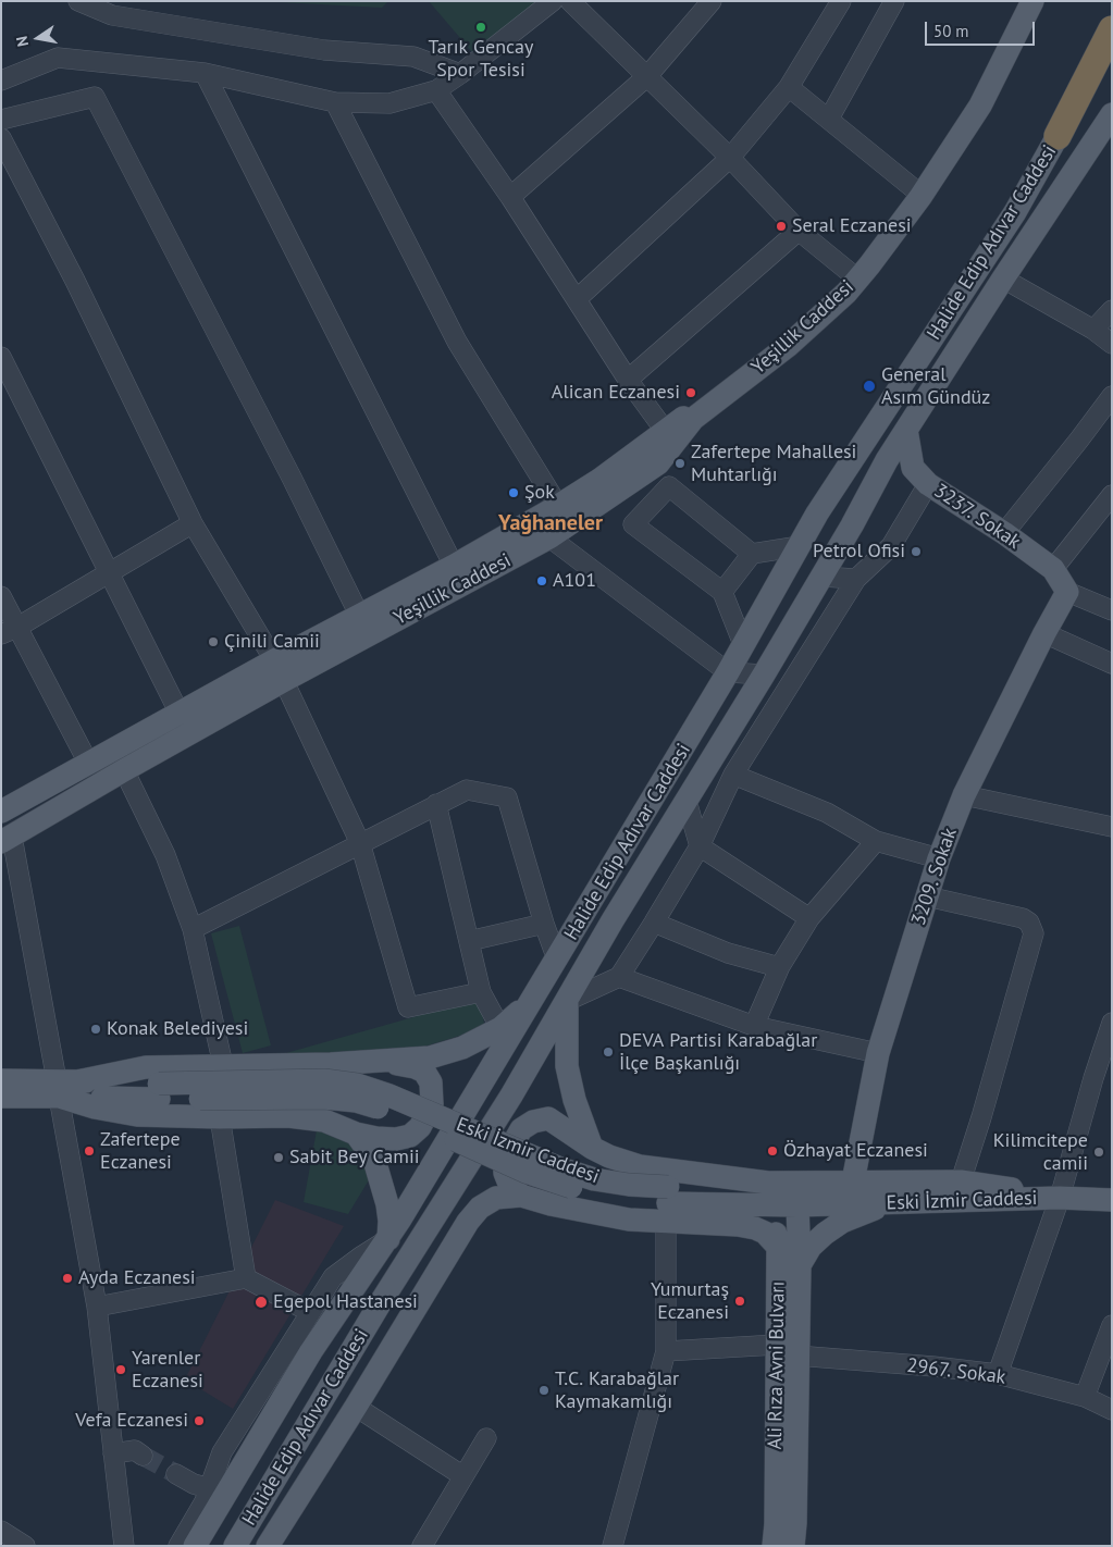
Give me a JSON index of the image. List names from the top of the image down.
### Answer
{
  "streets": {
    "main road": [
      "Halide Edip Adıvar Caddesi",
      "Yeşillik Caddesi",
      "3237. Sokak",
      "3209. Sokak",
      "Eski İzmir Caddesi",
      "Ali Rıza Avni Bulvarı"
    ],
    "street": ["2967. Sokak"]
  },
  "crossings": [
    ["Halide Edip Adıvar Caddesi", "3237. Sokak"],
    ["3237. Sokak", "3209. Sokak"],
    ["3209. Sokak", "Eski İzmir Caddesi"],
    ["Eski İzmir Caddesi", "Ali Rıza Avni Bulvarı"],
    ["Ali Rıza Avni Bulvarı", "2967. Sokak"]
  ],
  "districts": ["Yağhaneler"],
  "places": [
    "Tarık Gencay Spor Tesisi",
    "Seral Eczanesi",
    "General Asım Gündüz",
    "Alican Eczanesi",
    "Zafertepe Mahallesi Muhtarlığı",
    "Şok",
    "Petrol Ofisi",
    "A101",
    "Çinili Camii",
    "Konak Belediyesi",
    "DEVA Partisi Karabağlar İlçe Başkanlığı",
    "Zafertepe Eczanesi",
    "Özhayat Eczanesi",
    "Kilimcitepe camii",
    "Sabit Bey Camii",
    "Ayda Eczanesi",
    "Yumurtaş Eczanesi",
    "Egepol Hastanesi",
    "Yarenler Eczanesi",
    "T.C. Karabağlar Kaymakamlığı",
    "Vefa Eczanesi"
  ],
  "scale_bar": "50 m",
  "north": "left"
}
